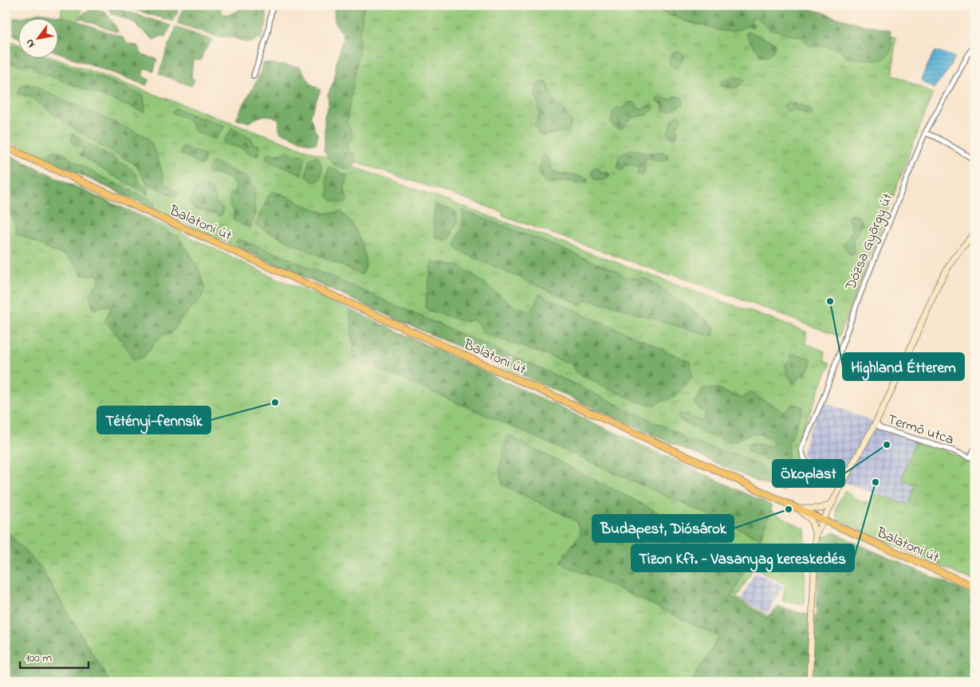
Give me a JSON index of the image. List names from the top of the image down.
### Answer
{
  "streets": {
    "main road": ["Balatoni út"],
    "street": ["Dózsa György út", "Termő utca"]
  },
  "places": [
    "Highland Étterem",
    "Tétényi-fennsík",
    "Ökoplast",
    "Tizon Kft. - Vasanyag kereskedés",
    "Budapest, Diósárok"
  ],
  "scale_bar": "100 m",
  "north": "bottom left"
}
